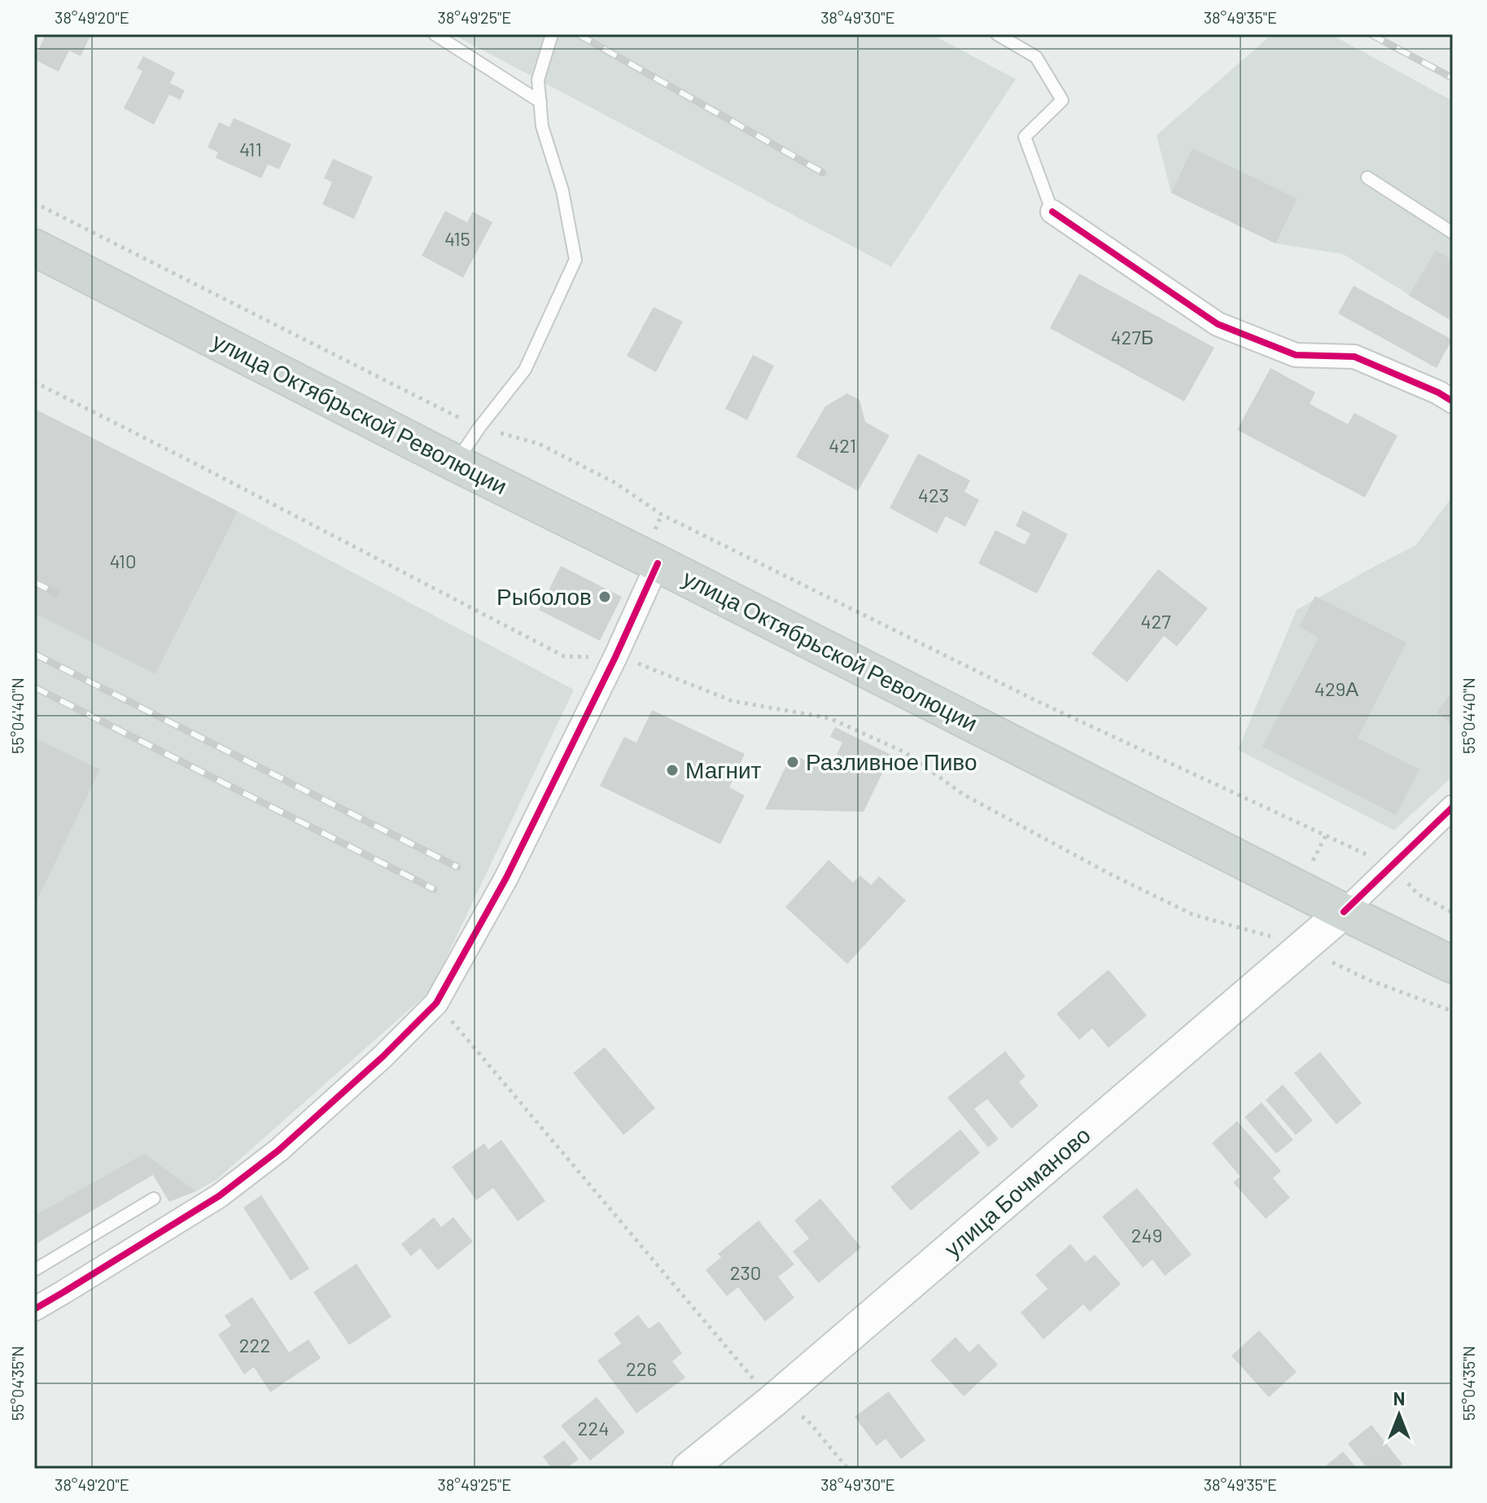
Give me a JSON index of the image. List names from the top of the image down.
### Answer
{
  "streets": {
    "main road": ["улица Октябрьской Революции", "улица Бочманово"]
  },
  "crossings": [
    ["улица Октябрьской Революции", "улица Бочманово"]
  ],
  "places": ["Рыболов", "Разливное Пиво", "Магнит"],
  "house_numbers": [
    "411",
    "415",
    "427Б",
    "421",
    "423",
    "410",
    "427",
    "429А",
    "249",
    "230",
    "222",
    "226",
    "224"
  ],
  "north": "top",
  "coordinates": [
    "38°49'20\"E",
    "38°49'25\"E",
    "38°49'30\"E",
    "38°49'35\"E",
    "55°04'40\"N",
    "55°04'35\"N"
  ]
}
